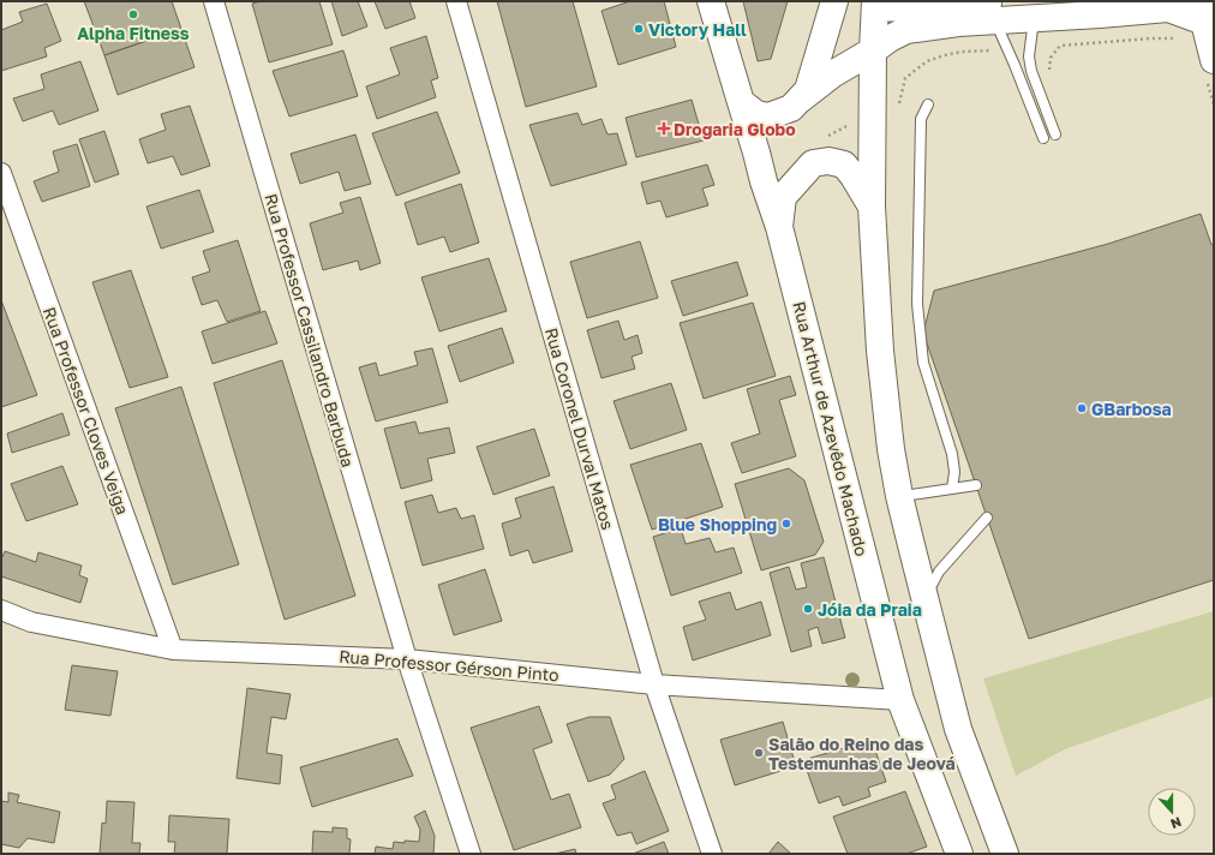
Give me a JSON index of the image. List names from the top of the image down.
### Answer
{
  "streets": {
    "street": [
      "Rua Professor Cassilandro Barbuda",
      "Rua Professor Cloves Veiga",
      "Rua Coronel Durval Matos",
      "Rua Arthur de Azevêdo Machado",
      "Rua Professor Gérson Pinto"
    ]
  },
  "crossings": [
    ["Rua Professor Cassilandro Barbuda", "Rua Professor Gérson Pinto"],
    ["Rua Professor Cloves Veiga", "Rua Professor Gérson Pinto"],
    ["Rua Coronel Durval Matos", "Rua Professor Gérson Pinto"],
    ["Rua Arthur de Azevêdo Machado", "Rua Professor Gérson Pinto"]
  ],
  "places": {
    "other": [
      "Alpha Fitness",
      "Victory Hall",
      "GBarbosa",
      "Blue Shopping",
      "Jóia da Praia",
      "Salão do Reino das Testemunhas de Jeová"
    ],
    "health": ["Drogaria Globo"]
  },
  "north": "bottom"
}
